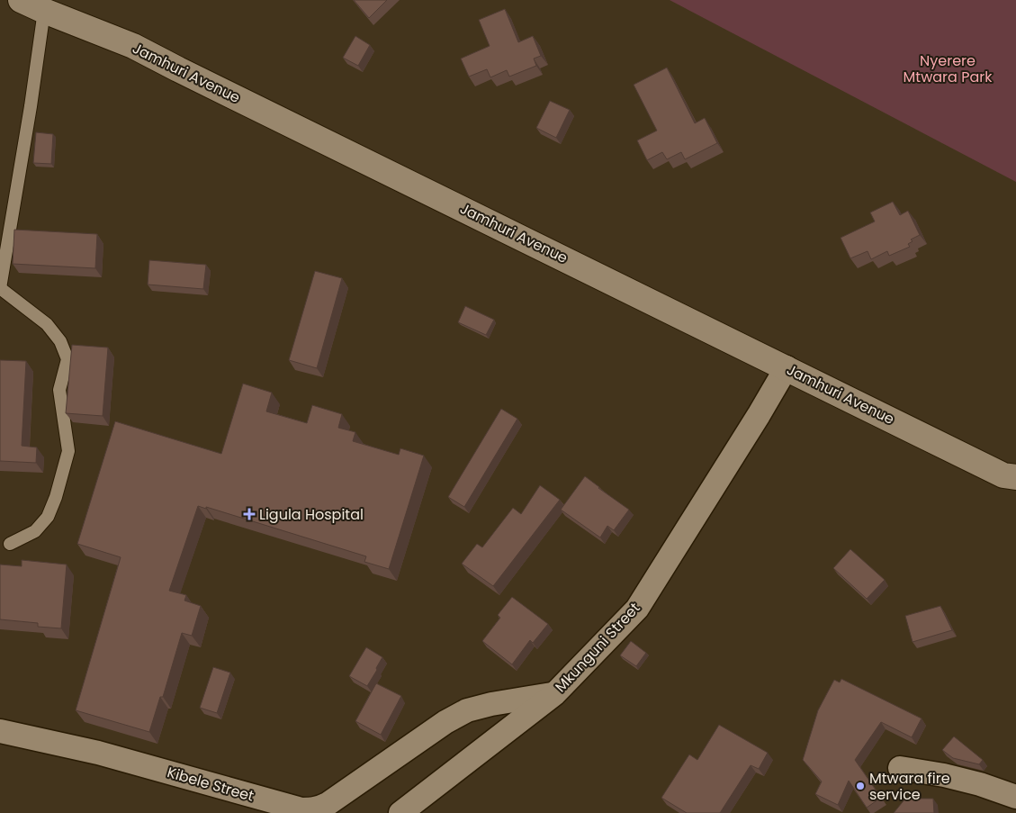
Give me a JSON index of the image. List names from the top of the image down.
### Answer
{
  "streets": {
    "street": ["Jamhuri Avenue", "Mkunguni Street", "Kibele Street"]
  },
  "crossings": [
    ["Jamhuri Avenue", "Mkunguni Street"],
    ["Mkunguni Street", "Kibele Street"]
  ],
  "parks": ["Nyerere Mtwara Park"],
  "places": {
    "health": ["Ligula Hospital"],
    "other": ["Mtwara fire service"]
  }
}
